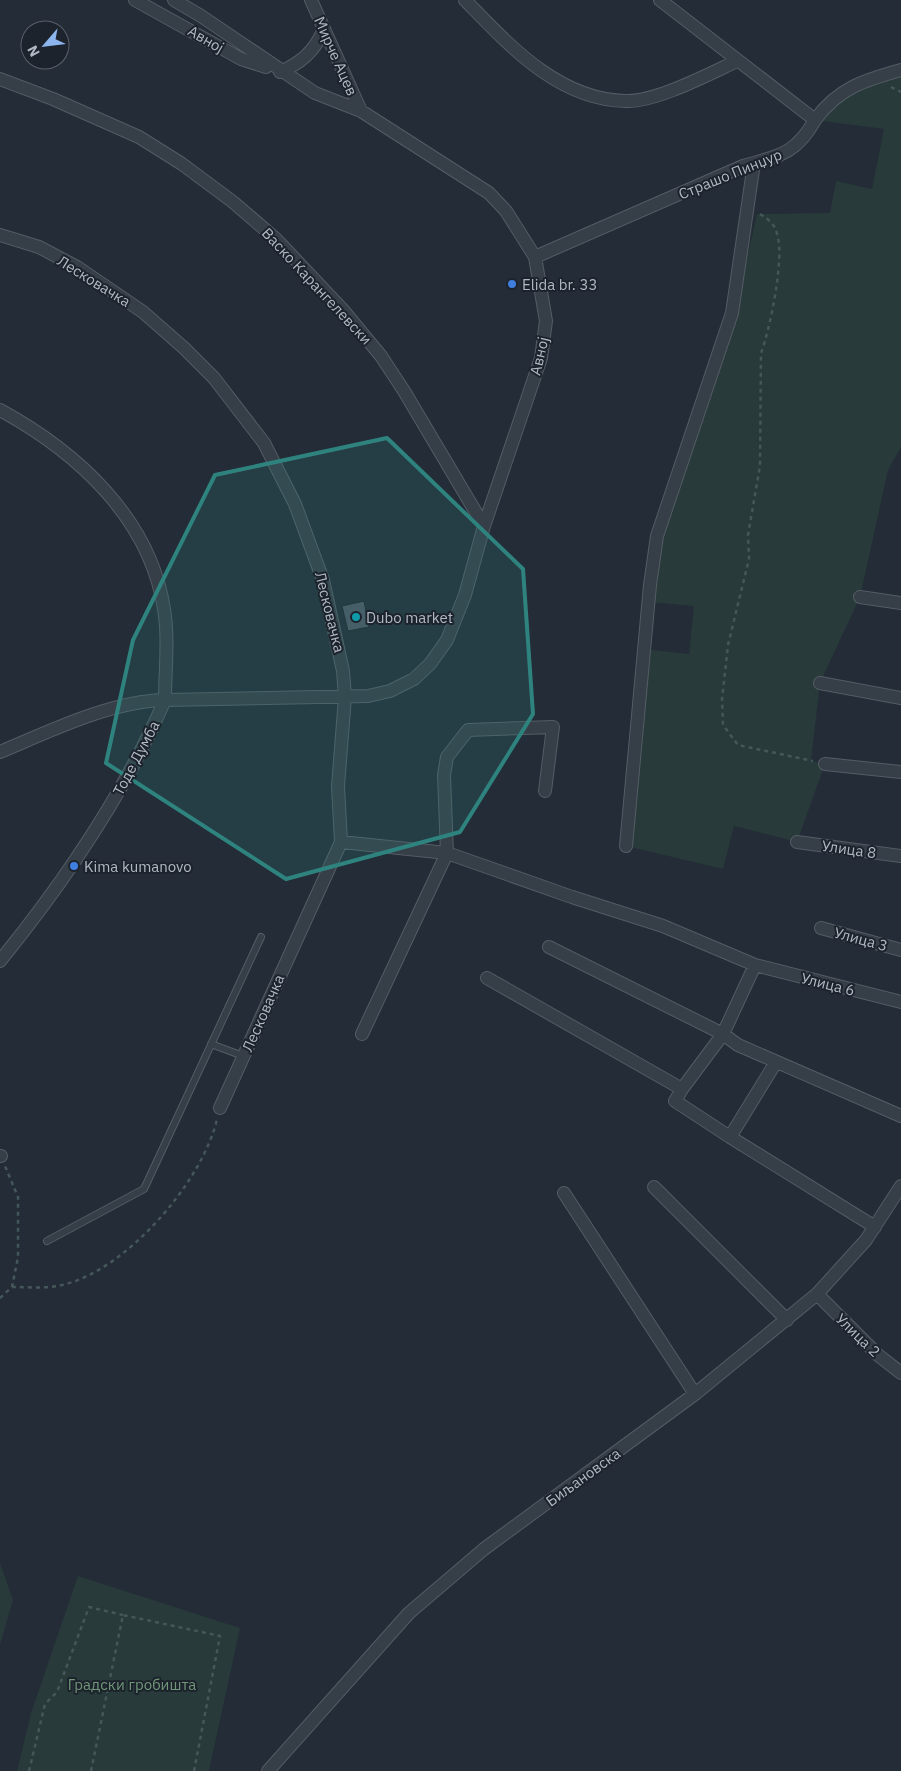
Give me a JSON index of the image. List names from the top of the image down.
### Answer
{
  "streets": {
    "street": [
      "Авној",
      "Мирче Ацев",
      "Страшо Пинџур",
      "Лесковачка",
      "Васко Карангелевски",
      "Тоде Думба",
      "Улица 8",
      "Улица 3",
      "Улица 6",
      "Улица 2",
      "Биљановска"
    ]
  },
  "crossings": [
    ["Авној", "Мирче Ацев"],
    ["Авној", "Страшо Пинџур"],
    ["Авној", "Лесковачка"],
    ["Авној", "Васко Карангелевски"],
    ["Лесковачка", "Улица 6"],
    ["Улица 2", "Биљановска"]
  ],
  "parks": ["Градски гробишта"],
  "places": ["Elida br. 33", "Dubo market", "Kima kumanovo"],
  "north": "bottom left"
}
